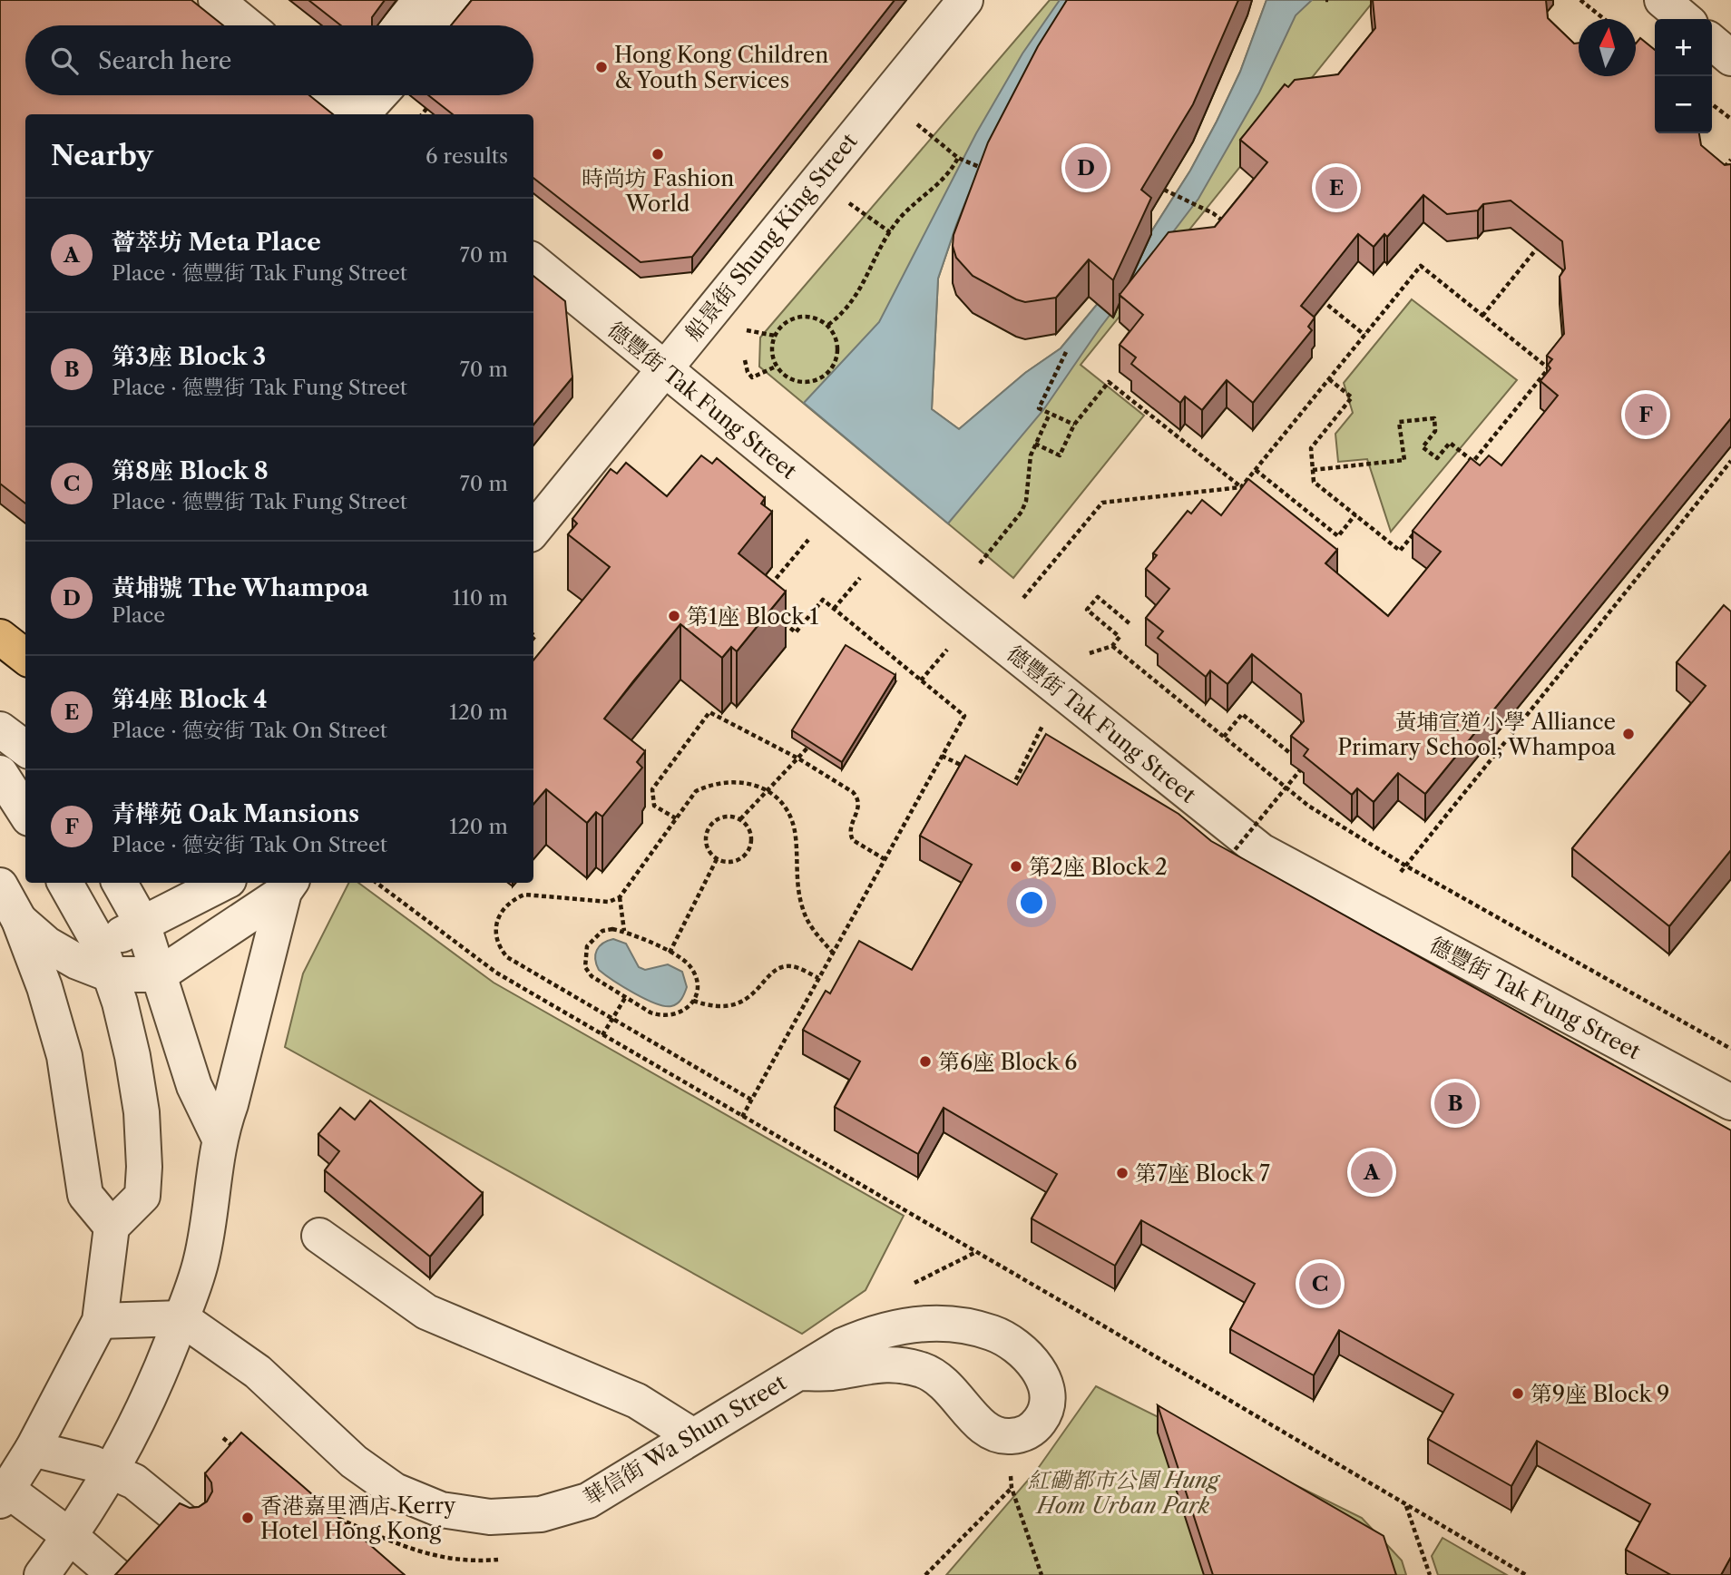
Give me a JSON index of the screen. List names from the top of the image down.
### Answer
{
  "streets": {
    "street": ["船景街 Shung King Street", "德豐街 Tak Fung Street", "華信街 Wa Shun Street"]
  },
  "crossings": [
    ["船景街 Shung King Street", "德豐街 Tak Fung Street"]
  ],
  "parks": ["紅磡都市公園 Hung Hom Urban Park"],
  "places": [
    "Hong Kong Children & Youth Services",
    "時尚坊 Fashion World",
    "第1座 Block 1",
    "黃埔宣道小學 Alliance Primary School, Whampoa",
    "第2座 Block 2",
    "第6座 Block 6",
    "第7座 Block 7",
    "第9座 Block 9",
    "香港嘉里酒店 Kerry Hotel Hong Kong"
  ],
  "north": "top",
  "page": {
    "map_buttons": ["+", "−"],
    "search": "Search here",
    "heading": ["Nearby", "6 results"],
    "pins": [
      "D",
      "E",
      "F",
      "B",
      "A",
      "C"
    ],
    "list": [
      {
        "mark": "A",
        "name": "薈萃坊 Meta Place",
        "note": "Place · 德豐街 Tak Fung Street",
        "value": "70 m"
      },
      {
        "mark": "B",
        "name": "第3座 Block 3",
        "note": "Place · 德豐街 Tak Fung Street",
        "value": "70 m"
      },
      {
        "mark": "C",
        "name": "第8座 Block 8",
        "note": "Place · 德豐街 Tak Fung Street",
        "value": "70 m"
      },
      {
        "mark": "D",
        "name": "黃埔號 The Whampoa",
        "note": "Place",
        "value": "110 m"
      },
      {
        "mark": "E",
        "name": "第4座 Block 4",
        "note": "Place · 德安街 Tak On Street",
        "value": "120 m"
      },
      {
        "mark": "F",
        "name": "青樺苑 Oak Mansions",
        "note": "Place · 德安街 Tak On Street",
        "value": "120 m"
      }
    ]
  }
}
